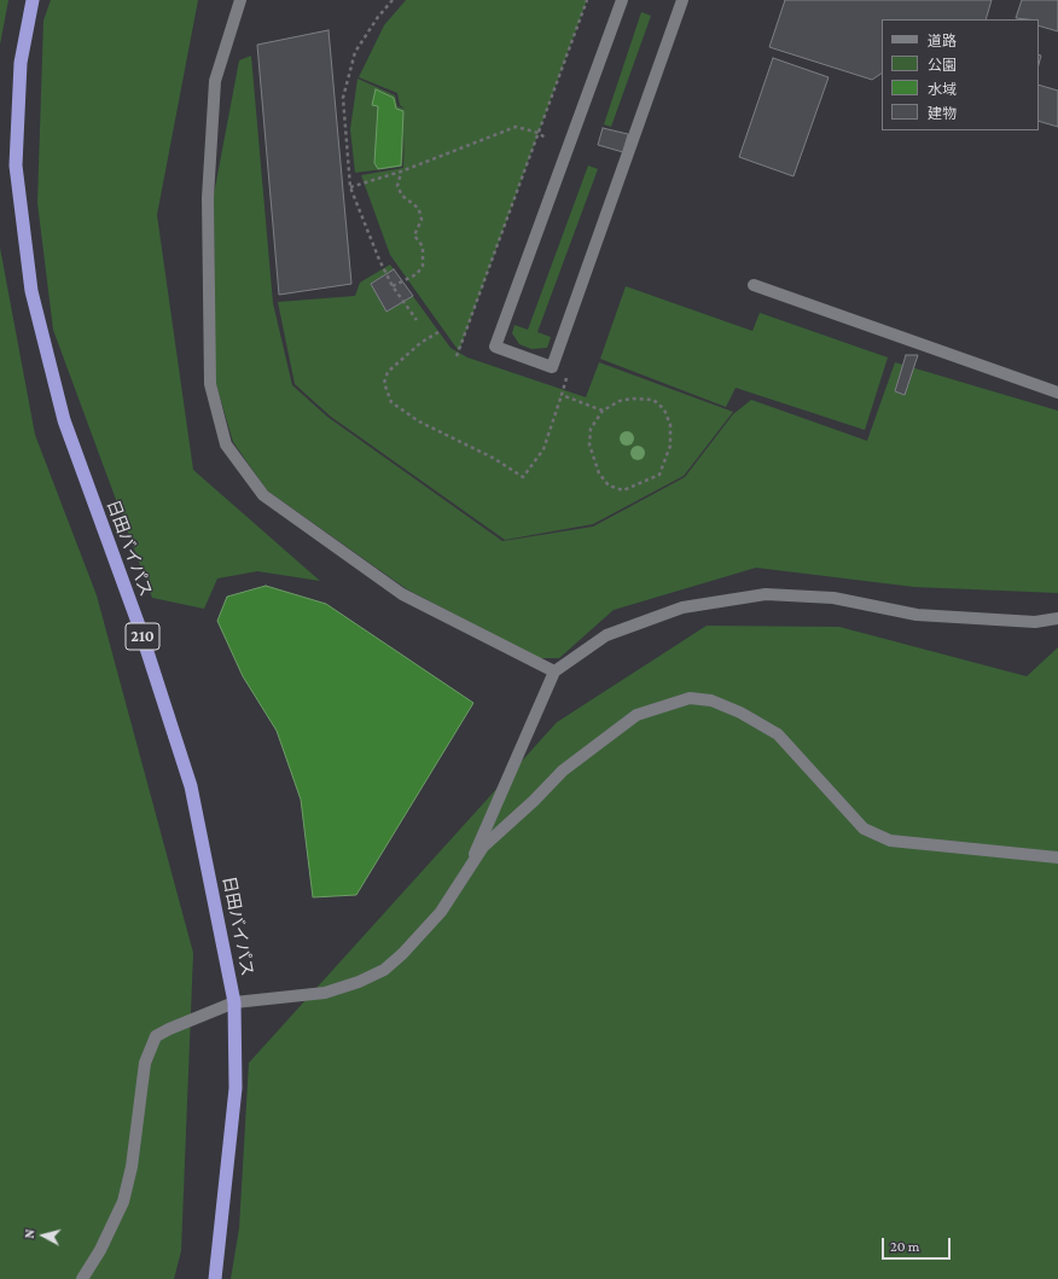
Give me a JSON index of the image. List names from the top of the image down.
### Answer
{
  "streets": {
    "highway": ["日田バイパス", "210"]
  },
  "legend": [
    "道路",
    "公園",
    "水域",
    "建物"
  ],
  "scale_bar": "20 m",
  "north": "left"
}
